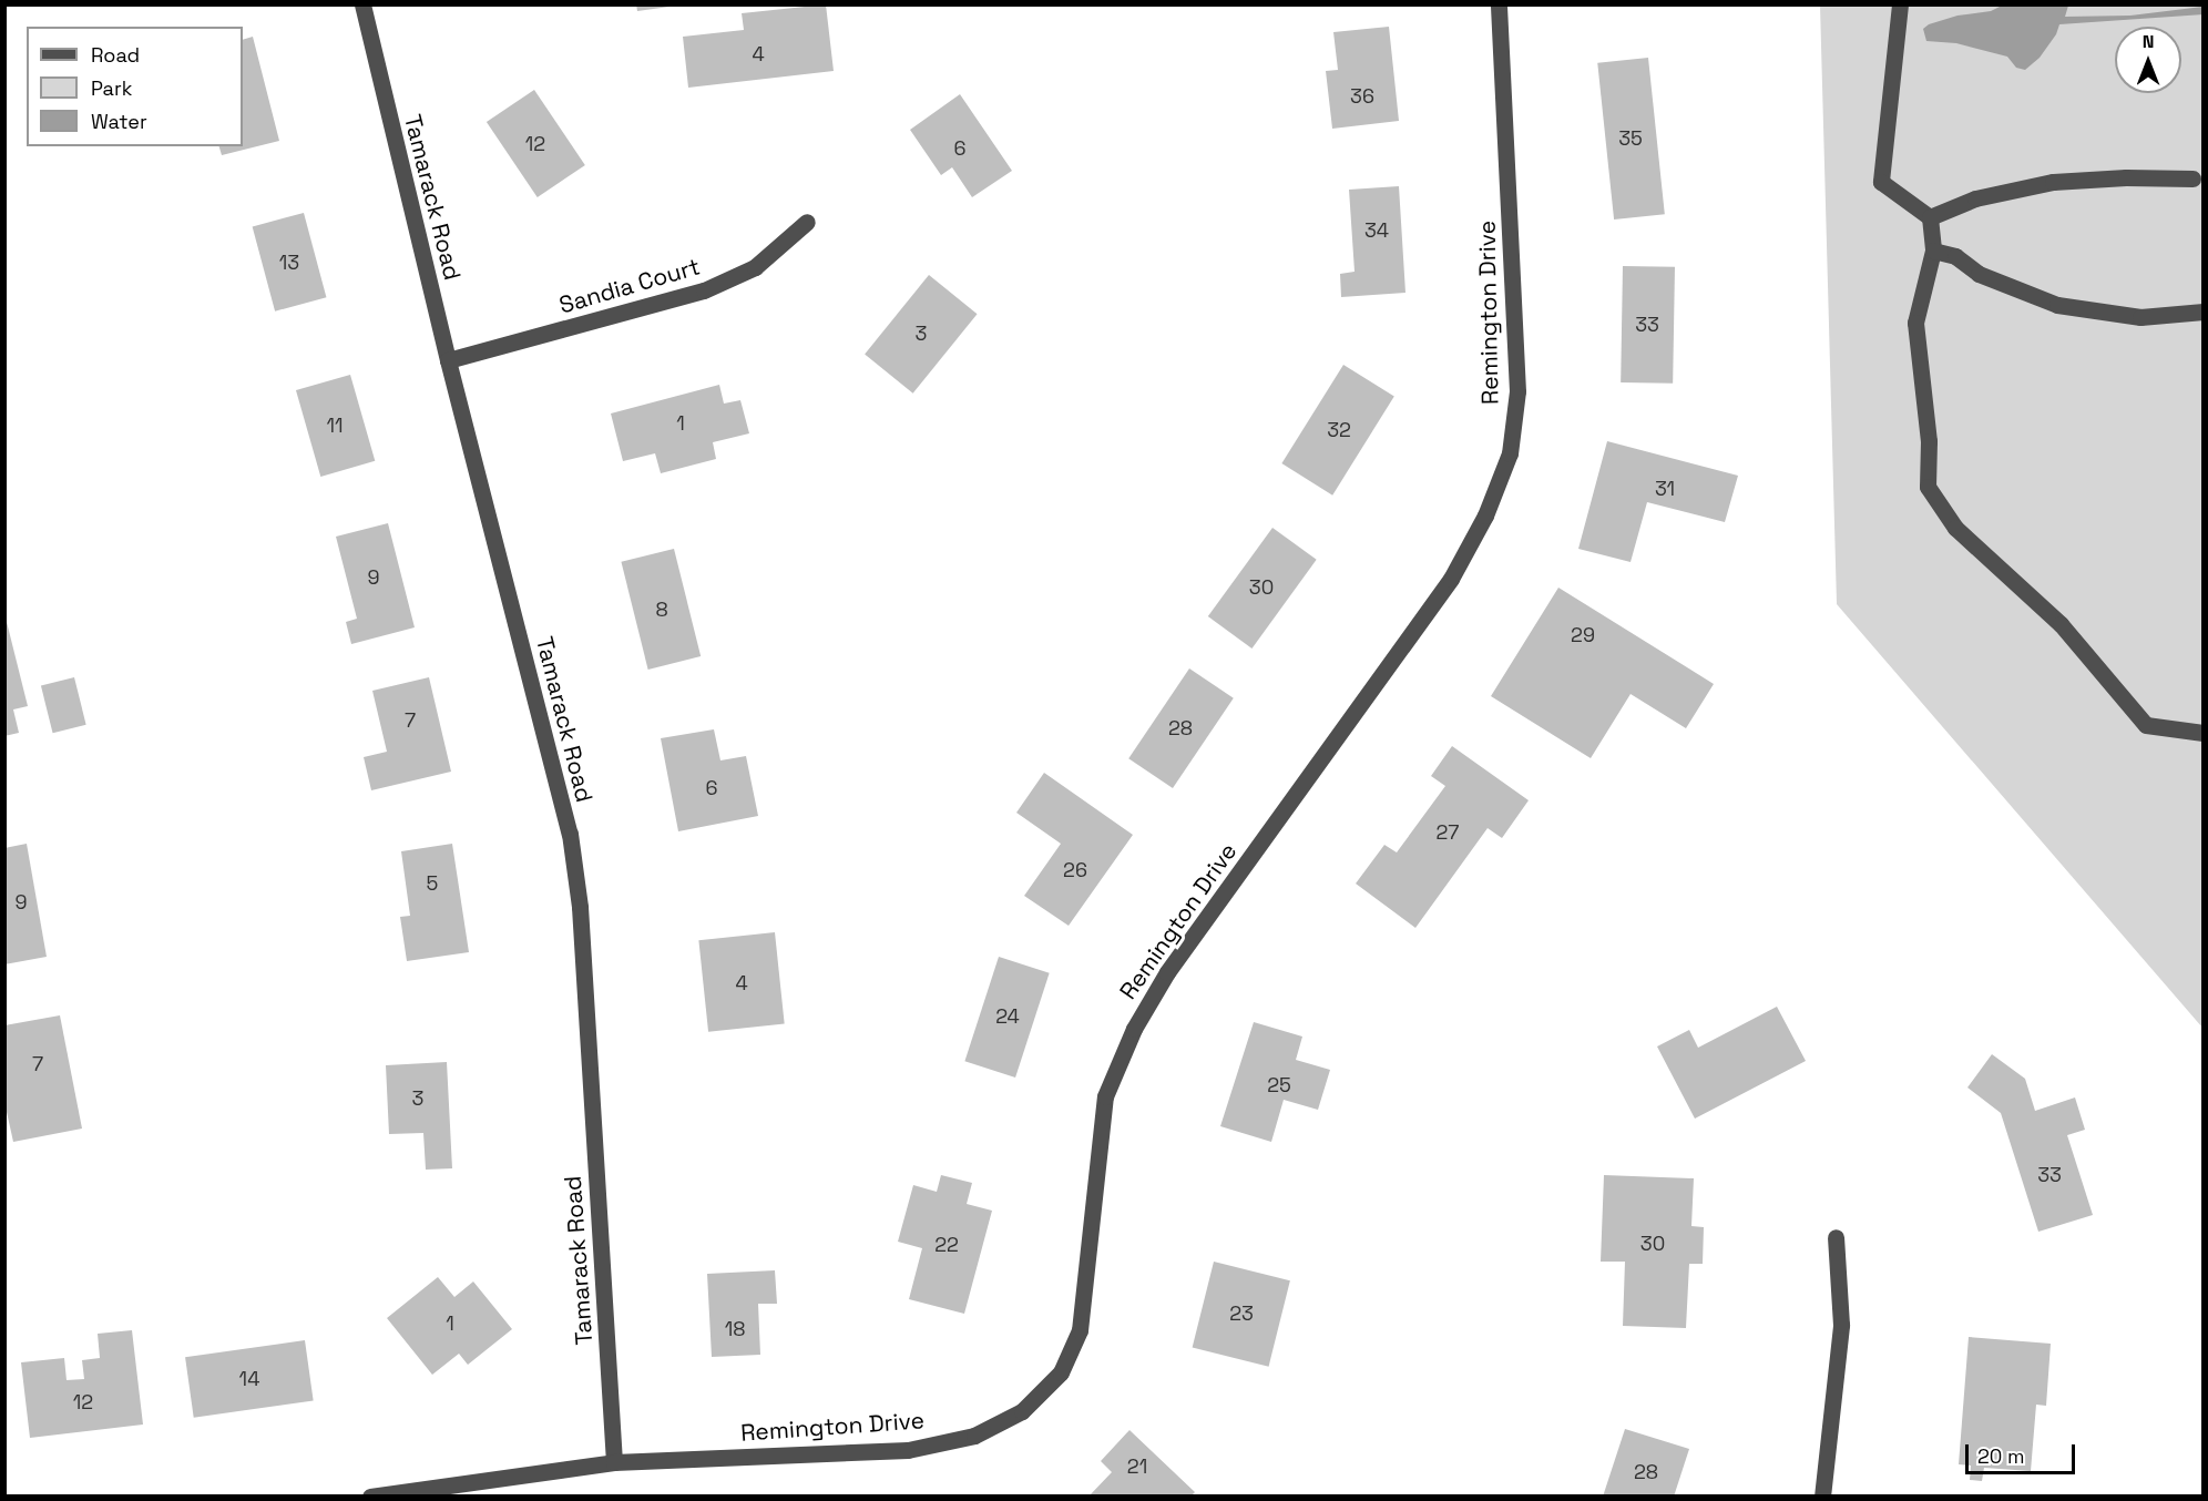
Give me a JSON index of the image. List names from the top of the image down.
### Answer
{
  "streets": {
    "street": ["Tamarack Road", "Sandia Court", "Remington Drive"]
  },
  "crossings": [
    ["Tamarack Road", "Sandia Court"],
    ["Tamarack Road", "Remington Drive"]
  ],
  "house_numbers": [
    "4",
    "36",
    "35",
    "12",
    "6",
    "34",
    "13",
    "33",
    "3",
    "1",
    "11",
    "32",
    "31",
    "9",
    "30",
    "8",
    "29",
    "7",
    "28",
    "6",
    "27",
    "26",
    "5",
    "9",
    "4",
    "24",
    "7",
    "25",
    "3",
    "33",
    "30",
    "22",
    "23",
    "1",
    "18",
    "14",
    "12",
    "21",
    "28"
  ],
  "legend": ["Road", "Park", "Water"],
  "scale_bar": "20 m",
  "north": "top"
}
